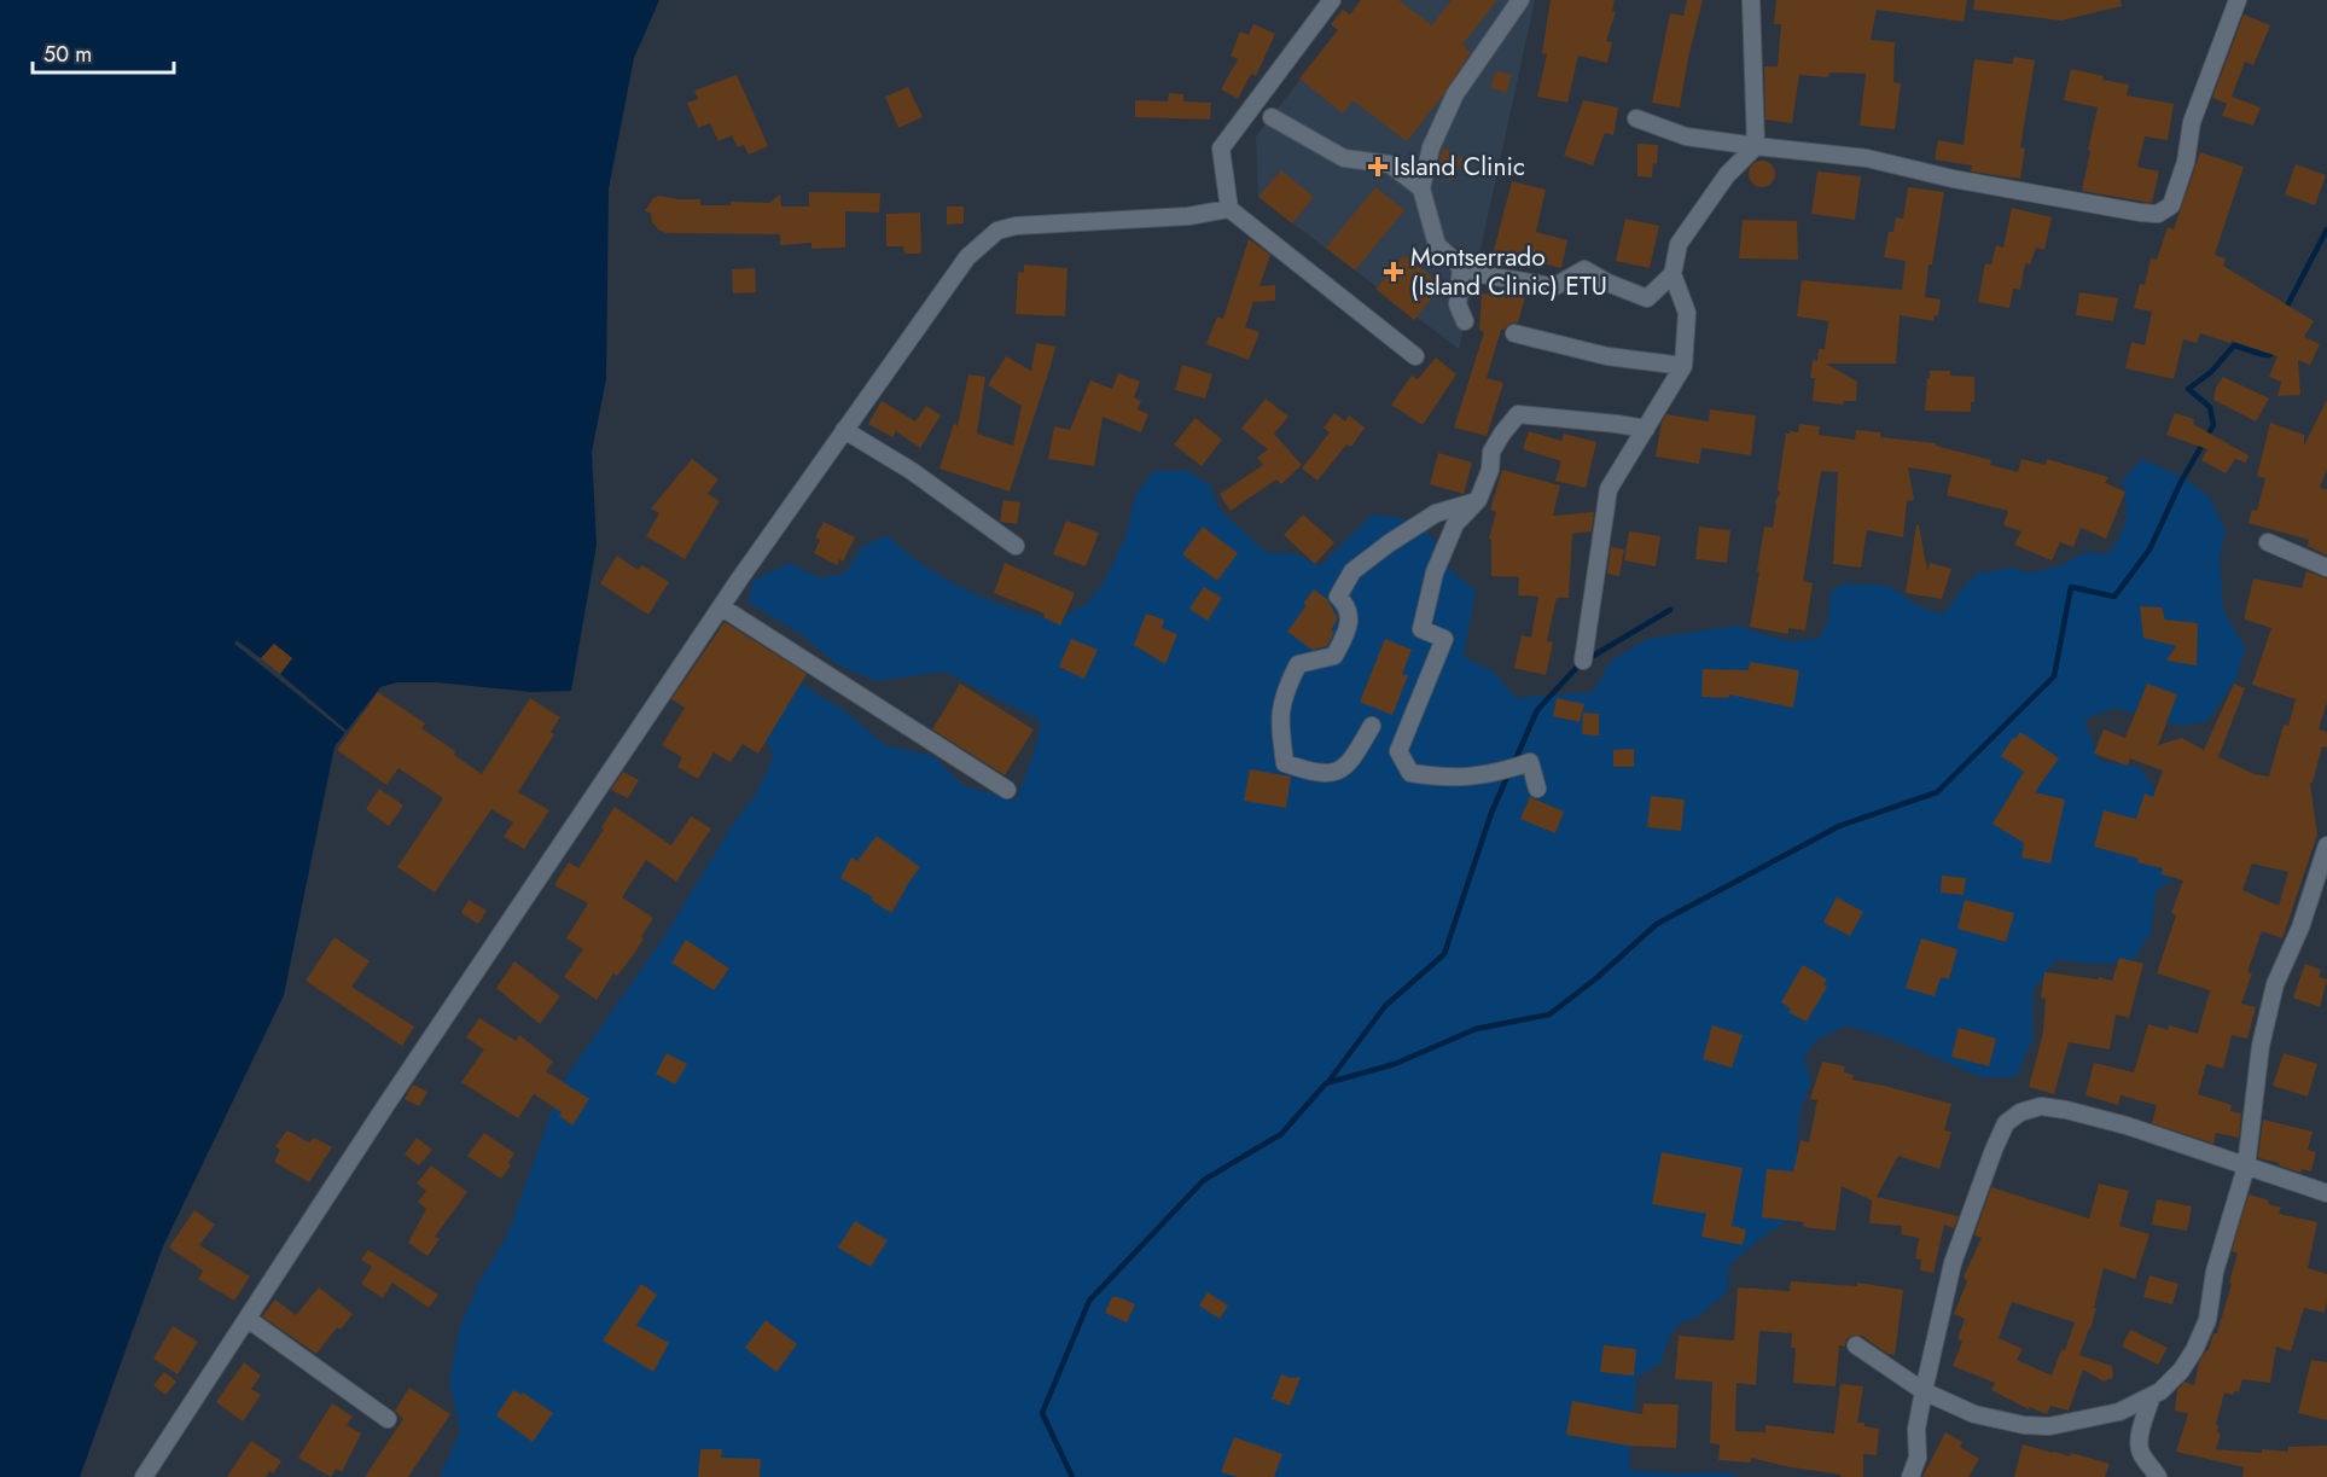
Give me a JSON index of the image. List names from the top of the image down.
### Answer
{
  "places": {
    "health": ["Island Clinic", "Montserrado (Island Clinic) ETU"]
  },
  "scale_bar": "50 m"
}
